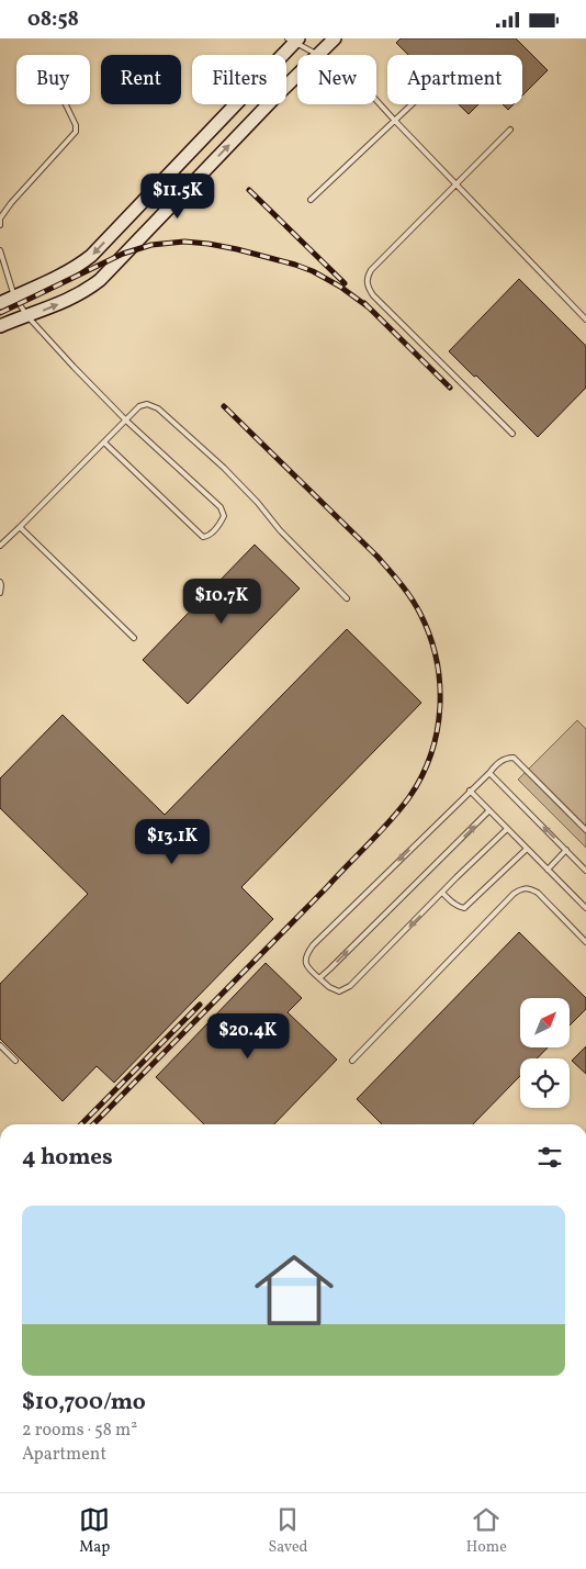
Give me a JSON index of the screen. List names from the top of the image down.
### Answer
{
  "north": "top right",
  "page": {
    "status": "08:58",
    "chip": [
      "Buy",
      "Rent",
      "Filters",
      "New",
      "Apartment"
    ],
    "price": [
      "$11.5K",
      "$10.7K",
      "$13.1K",
      "$20.4K"
    ],
    "heading": "4 homes",
    "list": [
      {
        "name": "$10,700/mo",
        "note": "2 rooms · 58 m² · Apartment"
      }
    ],
    "tabs": ["Map", "Saved", "Home"]
  }
}
